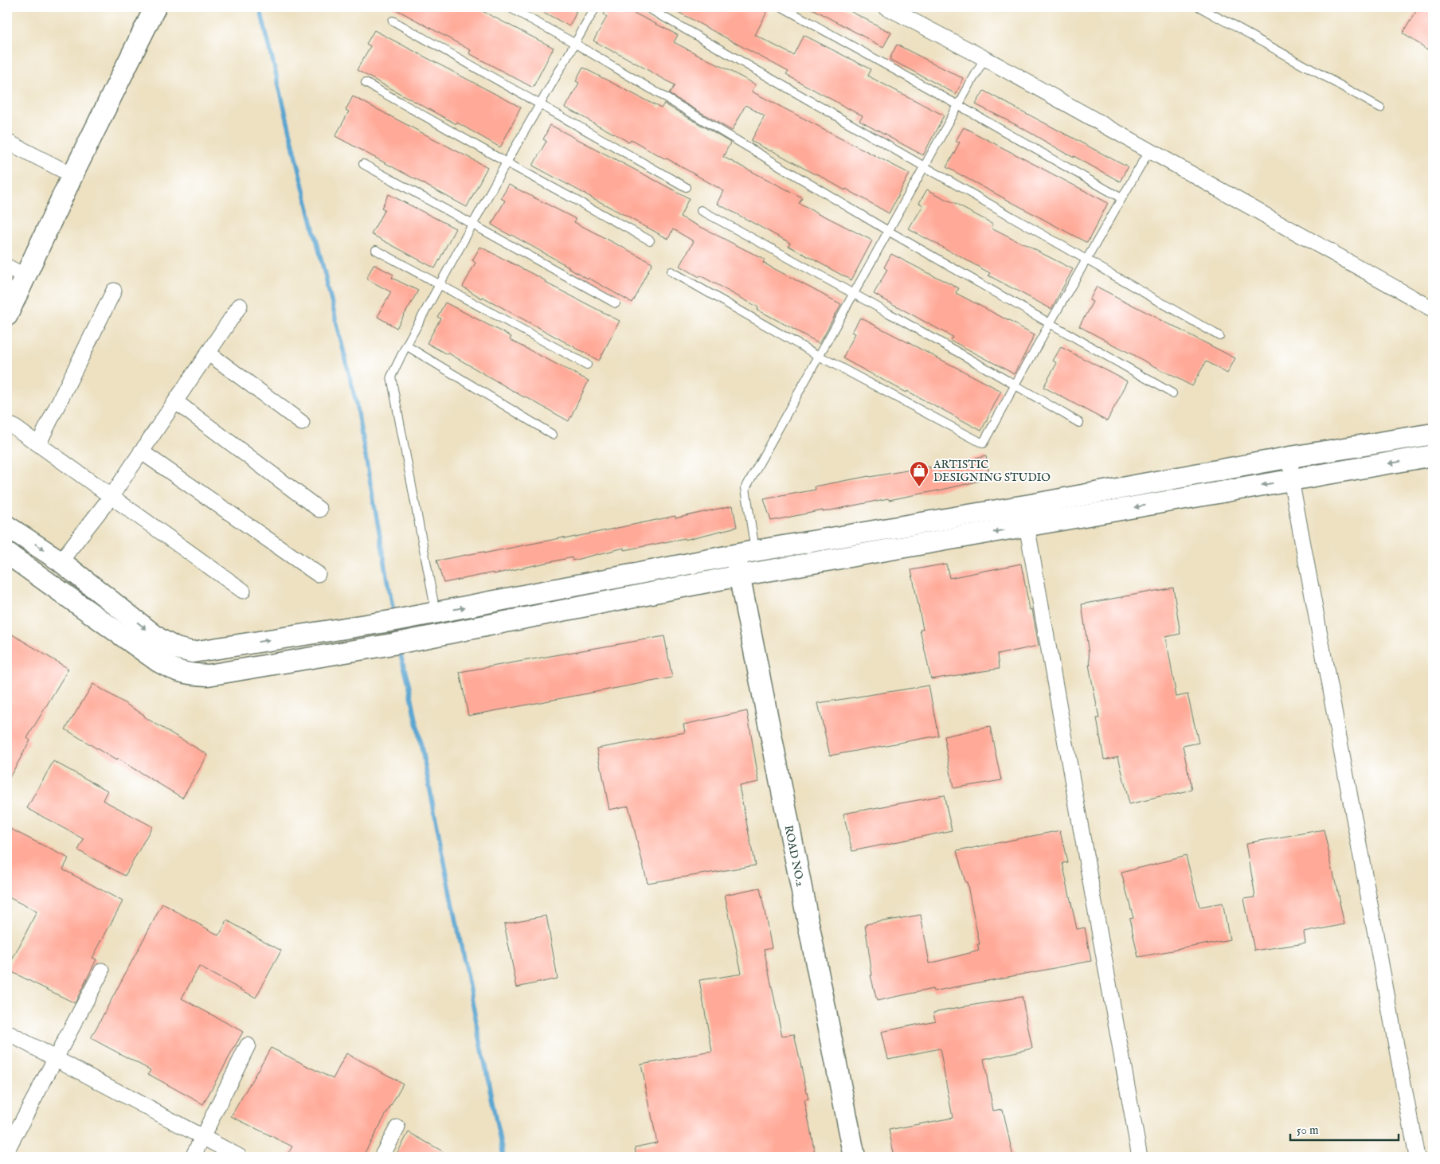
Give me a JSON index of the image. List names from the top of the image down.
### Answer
{
  "streets": {
    "main road": ["ROAD NO.2"]
  },
  "places": {
    "shop": ["ARTISTIC DESIGNING STUDIO"]
  },
  "scale_bar": "50 m"
}
